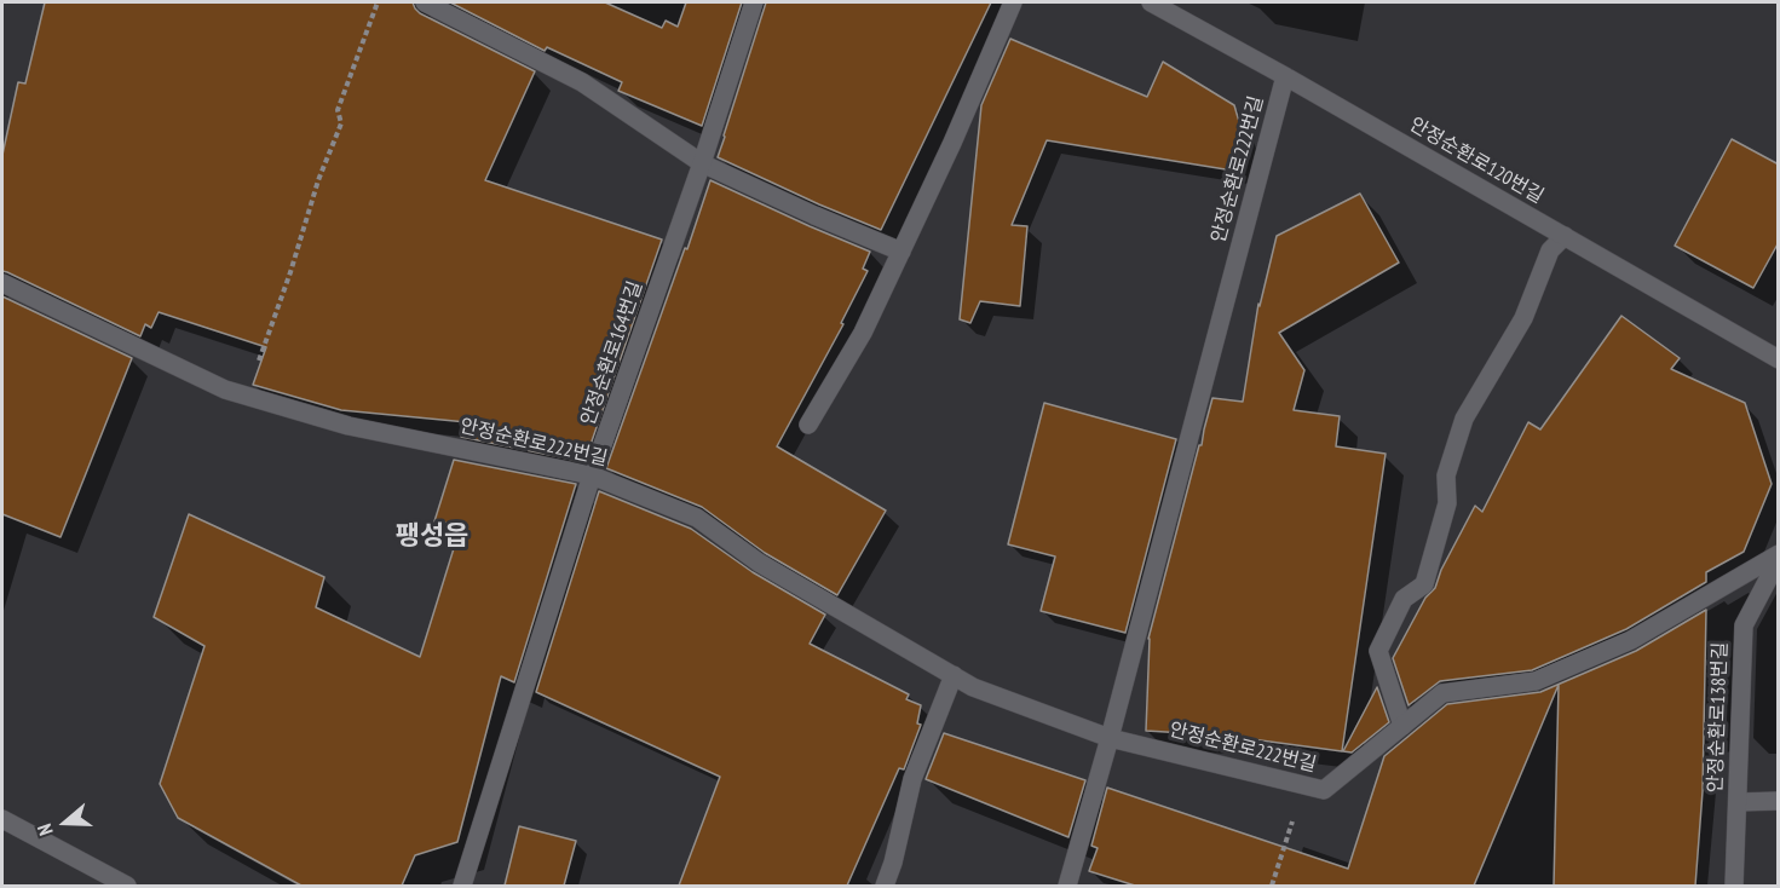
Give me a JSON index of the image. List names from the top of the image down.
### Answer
{
  "streets": {
    "street": [
      "안정순환로120번길",
      "안정순환로222번길",
      "안정순환로164번길",
      "안정순환로138번길"
    ]
  },
  "crossings": [
    ["안정순환로120번길", "안정순환로222번길"],
    ["안정순환로222번길", "안정순환로164번길"],
    ["안정순환로222번길", "안정순환로138번길"]
  ],
  "districts": ["팽성읍"],
  "north": "left"
}
